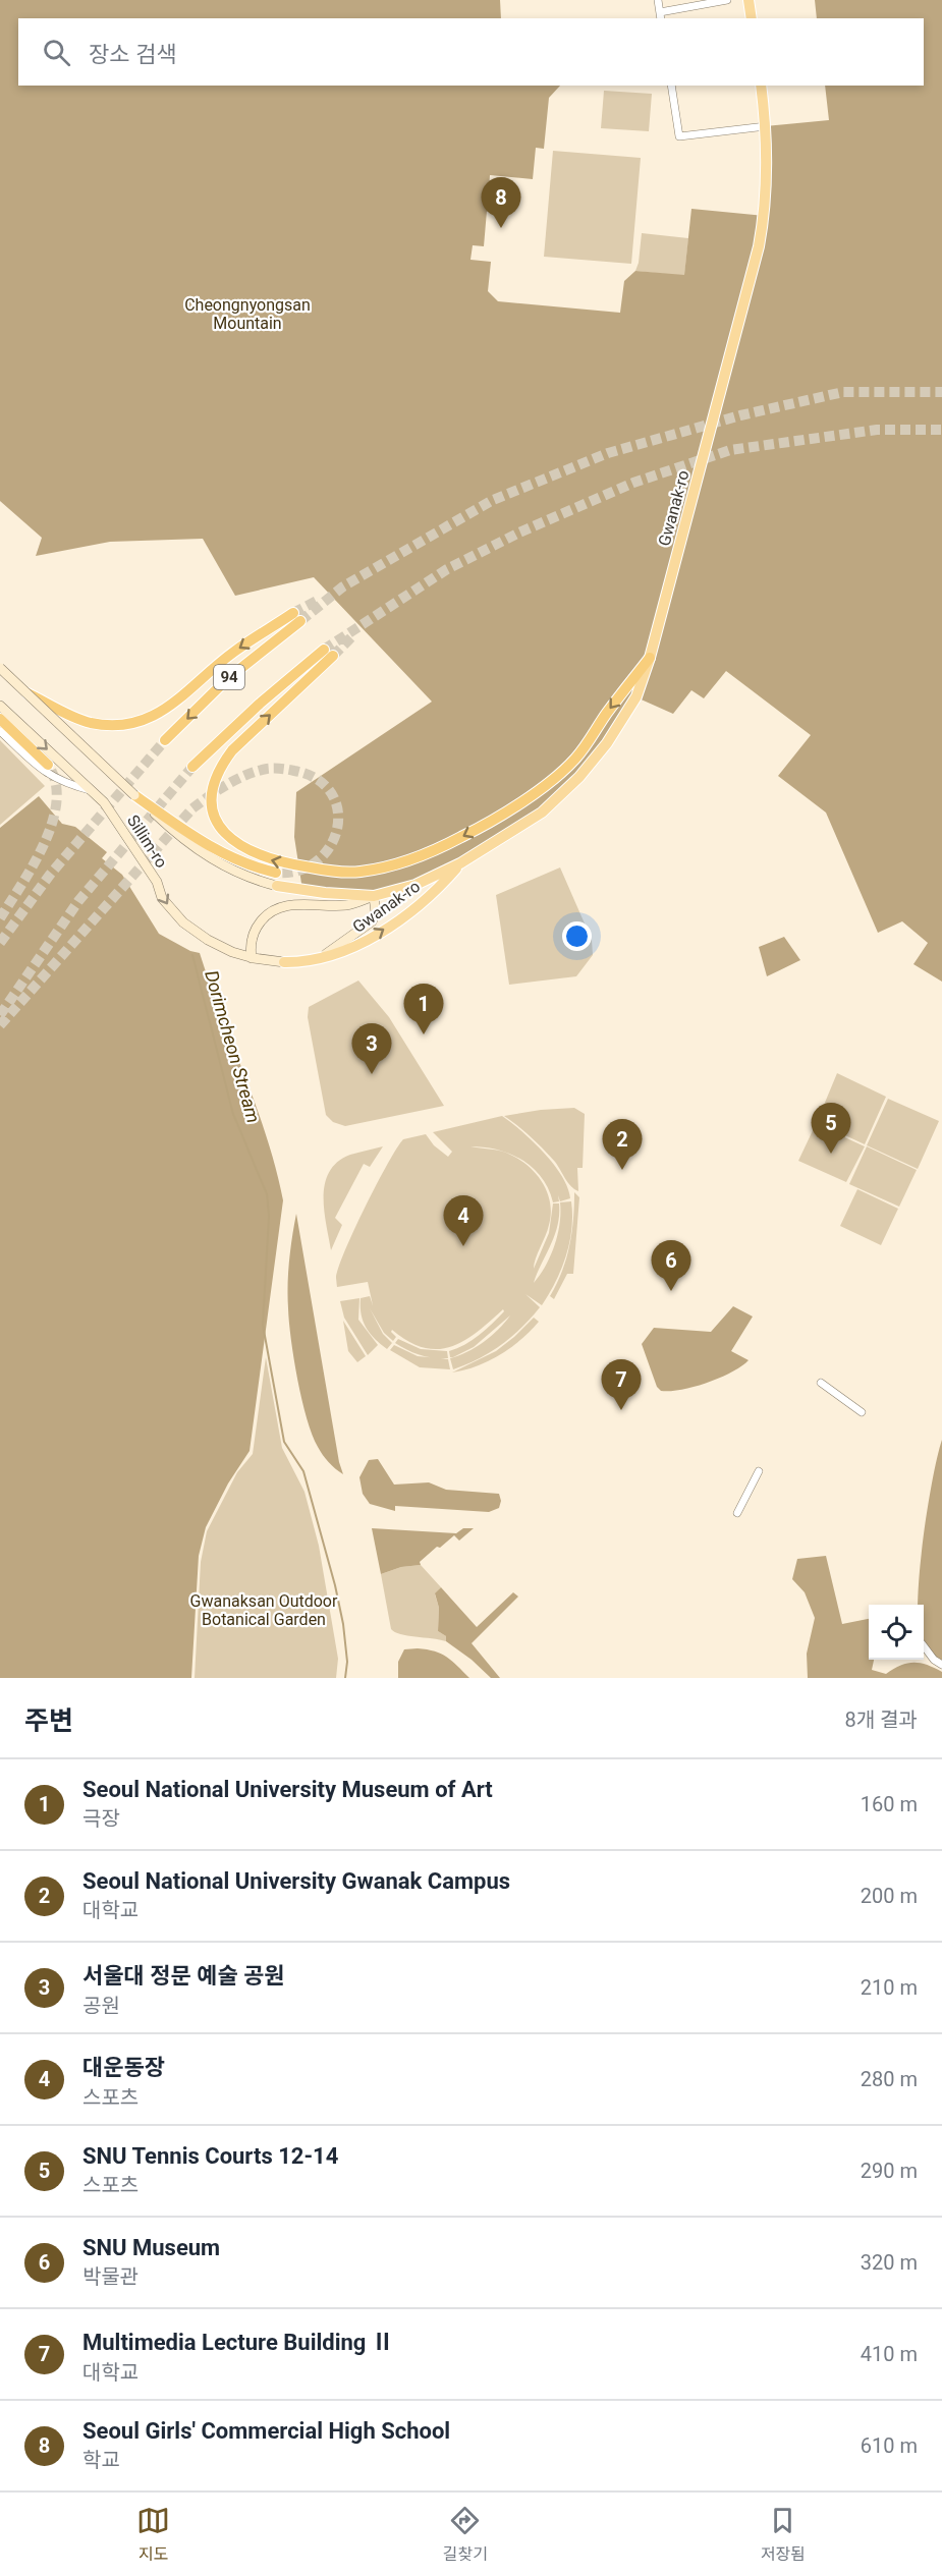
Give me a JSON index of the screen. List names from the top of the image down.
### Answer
{
  "streets": {
    "highway": ["94"],
    "main road": ["Gwanak-ro", "Sillim-ro"]
  },
  "crossings": [
    ["Gwanak-ro", "94"],
    ["Gwanak-ro", "Sillim-ro"],
    ["94", "Sillim-ro"]
  ],
  "water": ["Dorimcheon Stream"],
  "parks": ["Cheongnyongsan Mountain", "Gwanaksan Outdoor Botanical Garden"],
  "page": {
    "search": "장소 검색",
    "pins": [
      "8",
      "1",
      "3",
      "5",
      "2",
      "4",
      "6",
      "7"
    ],
    "heading": ["주변", "8개 결과"],
    "list": [
      {
        "mark": "1",
        "name": "Seoul National University Museum of Art",
        "note": "극장",
        "value": "160 m"
      },
      {
        "mark": "2",
        "name": "Seoul National University Gwanak Campus",
        "note": "대학교",
        "value": "200 m"
      },
      {
        "mark": "3",
        "name": "서울대 정문 예술 공원",
        "note": "공원",
        "value": "210 m"
      },
      {
        "mark": "4",
        "name": "대운동장",
        "note": "스포츠",
        "value": "280 m"
      },
      {
        "mark": "5",
        "name": "SNU Tennis Courts 12-14",
        "note": "스포츠",
        "value": "290 m"
      },
      {
        "mark": "6",
        "name": "SNU Museum",
        "note": "박물관",
        "value": "320 m"
      },
      {
        "mark": "7",
        "name": "Multimedia Lecture Building Ⅱ",
        "note": "대학교",
        "value": "410 m"
      },
      {
        "mark": "8",
        "name": "Seoul Girls' Commercial High School",
        "note": "학교",
        "value": "610 m"
      }
    ],
    "nav": ["지도", "길찾기", "저장됨"]
  }
}
